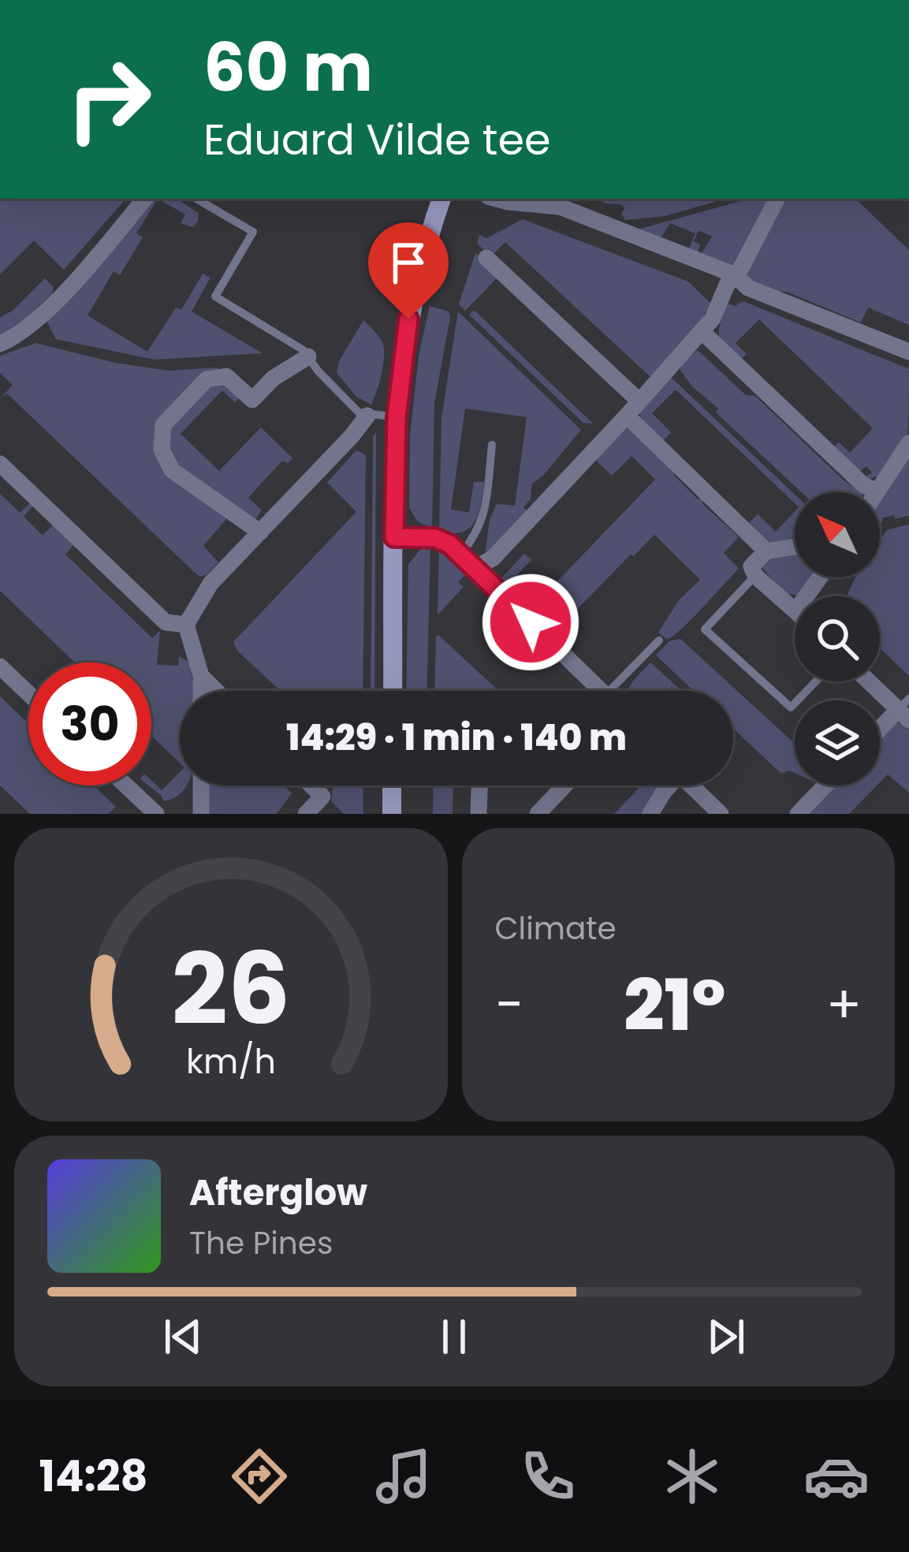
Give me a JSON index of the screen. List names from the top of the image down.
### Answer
{
  "north": "top left",
  "page": {
    "turn": ["60 m", "Eduard Vilde tee"],
    "limit": "30",
    "trip": "14:29 · 1 min · 140 m",
    "tile": "Climate",
    "heat": ["−", "21°", "+"],
    "song": ["Afterglow", "The Pines"],
    "tabs": "14:28",
    "gauge": ["26", "km/h"]
  }
}
